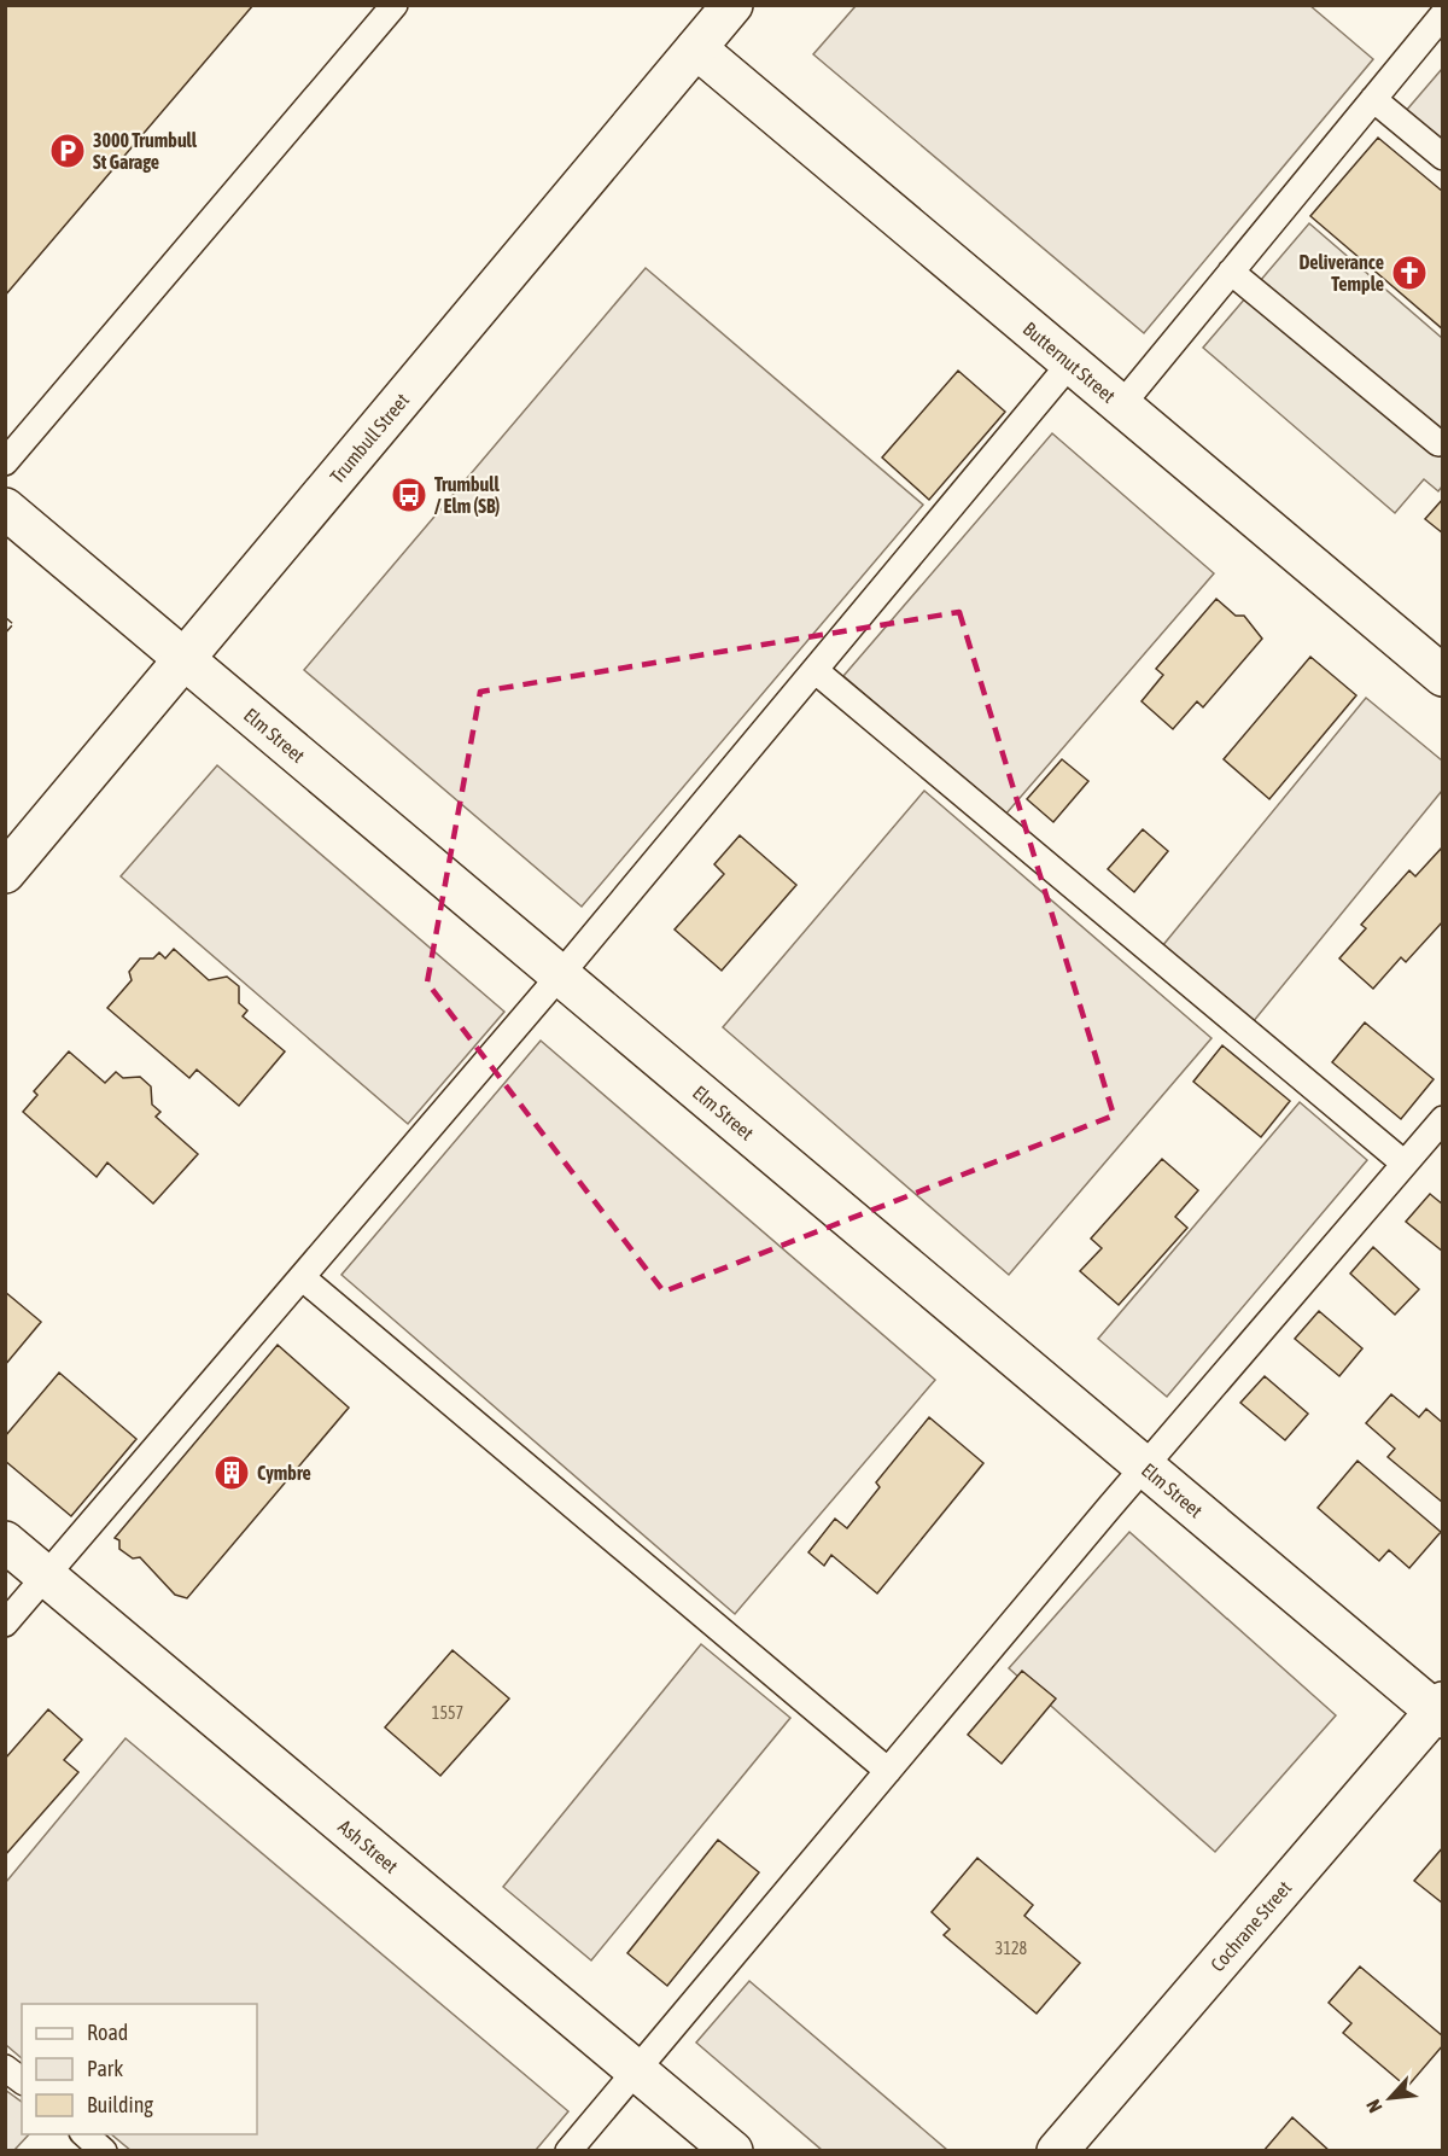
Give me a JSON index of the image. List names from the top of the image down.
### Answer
{
  "streets": {
    "street": [
      "Butternut Street",
      "Trumbull Street",
      "Elm Street",
      "Ash Street",
      "Cochrane Street"
    ]
  },
  "crossings": [
    ["Butternut Street", "Trumbull Street"],
    ["Trumbull Street", "Elm Street"],
    ["Elm Street", "Cochrane Street"]
  ],
  "places": {
    "parking": ["3000 Trumbull St Garage"],
    "church": ["Deliverance Temple"],
    "bus stop": ["Trumbull / Elm (SB)"],
    "building": ["Cymbre"]
  },
  "house_numbers": ["1557", "3128"],
  "legend": ["Road", "Park", "Building"],
  "north": "bottom left"
}
